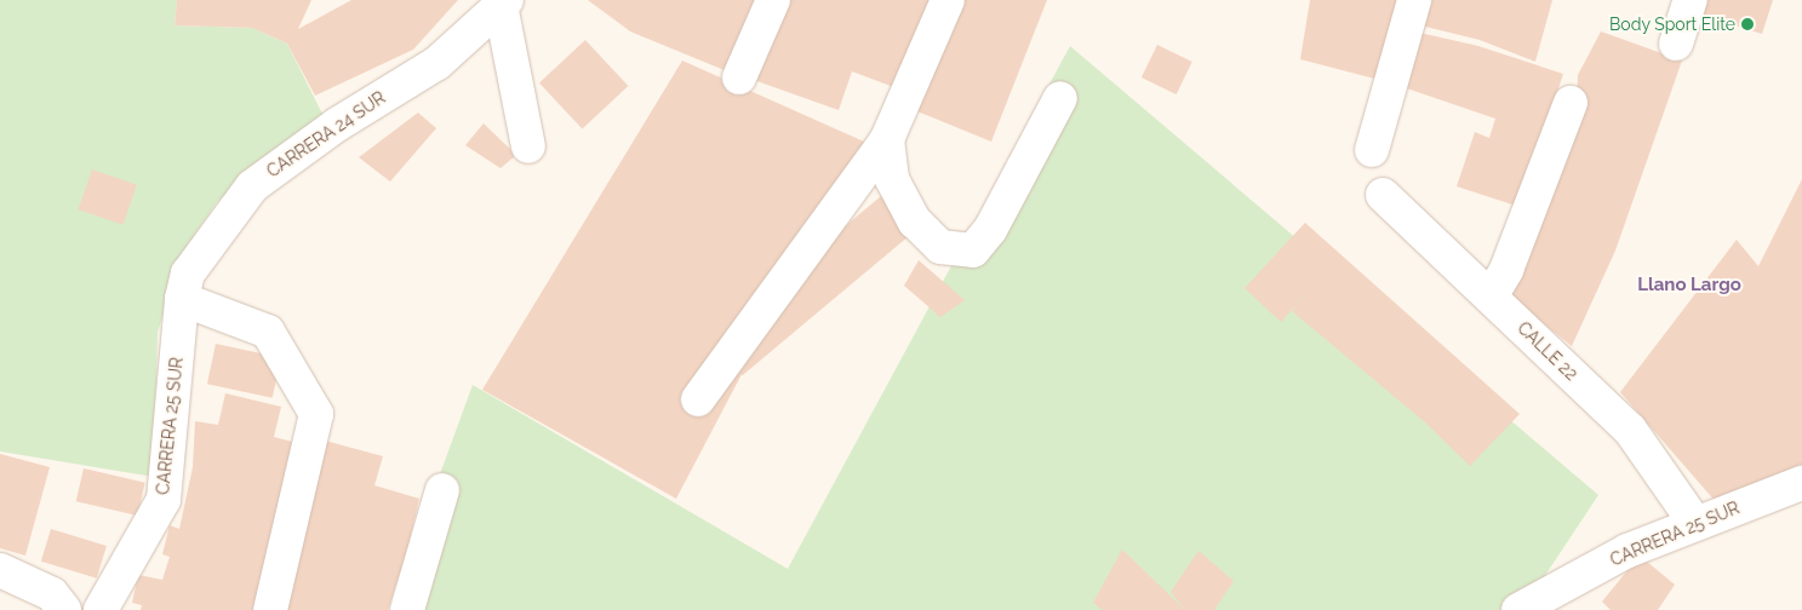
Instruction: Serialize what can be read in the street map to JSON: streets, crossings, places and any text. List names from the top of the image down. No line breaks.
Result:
{"streets":{"street":["CARRERA 24 SUR","CALLE 22","CARRERA 25 SUR"]},"crossings":[["CARRERA 24 SUR","CARRERA 25 SUR"],["CALLE 22","CARRERA 25 SUR"]],"districts":["Llano Largo"],"places":["Body Sport Elite"]}
